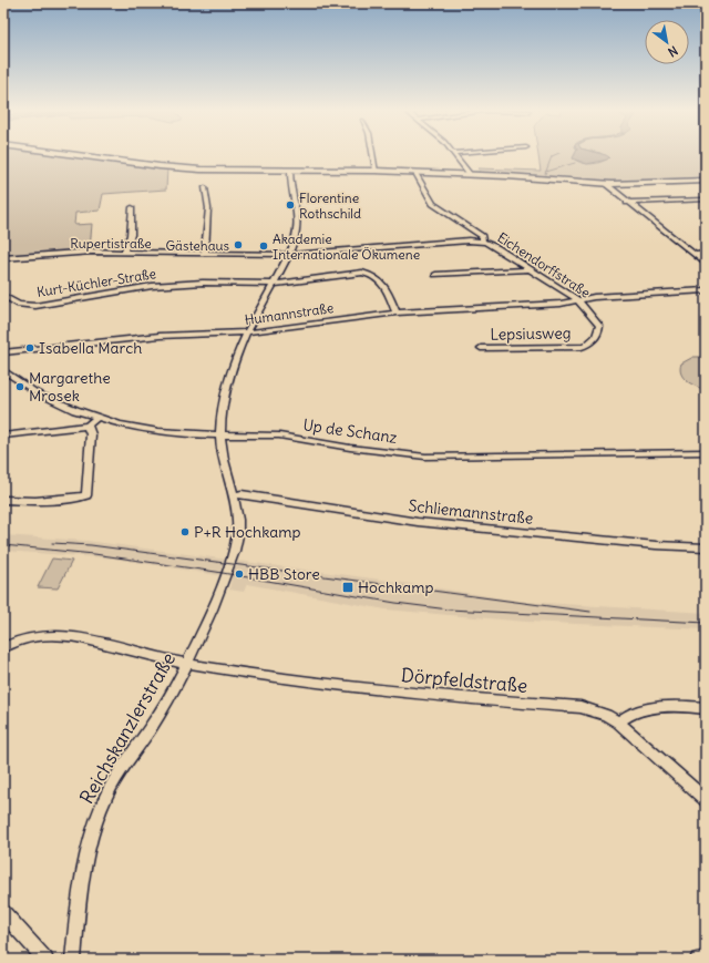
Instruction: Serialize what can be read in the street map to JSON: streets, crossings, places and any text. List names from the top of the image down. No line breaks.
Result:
{"streets":{"street":["Rupertistraße","Eichendorffstraße","Kurt-Küchler-Straße","Humannstraße","Lepsiusweg","Up de Schanz","Schliemannstraße","Dörpfeldstraße","Reichskanzlerstraße"]},"crossings":[["Rupertistraße","Eichendorffstraße"],["Rupertistraße","Reichskanzlerstraße"],["Eichendorffstraße","Humannstraße"],["Eichendorffstraße","Lepsiusweg"],["Kurt-Küchler-Straße","Humannstraße"],["Kurt-Küchler-Straße","Reichskanzlerstraße"],["Humannstraße","Reichskanzlerstraße"],["Up de Schanz","Reichskanzlerstraße"],["Schliemannstraße","Reichskanzlerstraße"],["Dörpfeldstraße","Reichskanzlerstraße"]],"places":{"other":["Florentine Rothschild","Gästehaus","Akademie Internationale Ökumene","Isabella March","Margarethe Mrosek","P+R Hochkamp","HBB Store"],"transit":["Hochkamp"]},"north":"bottom right"}
